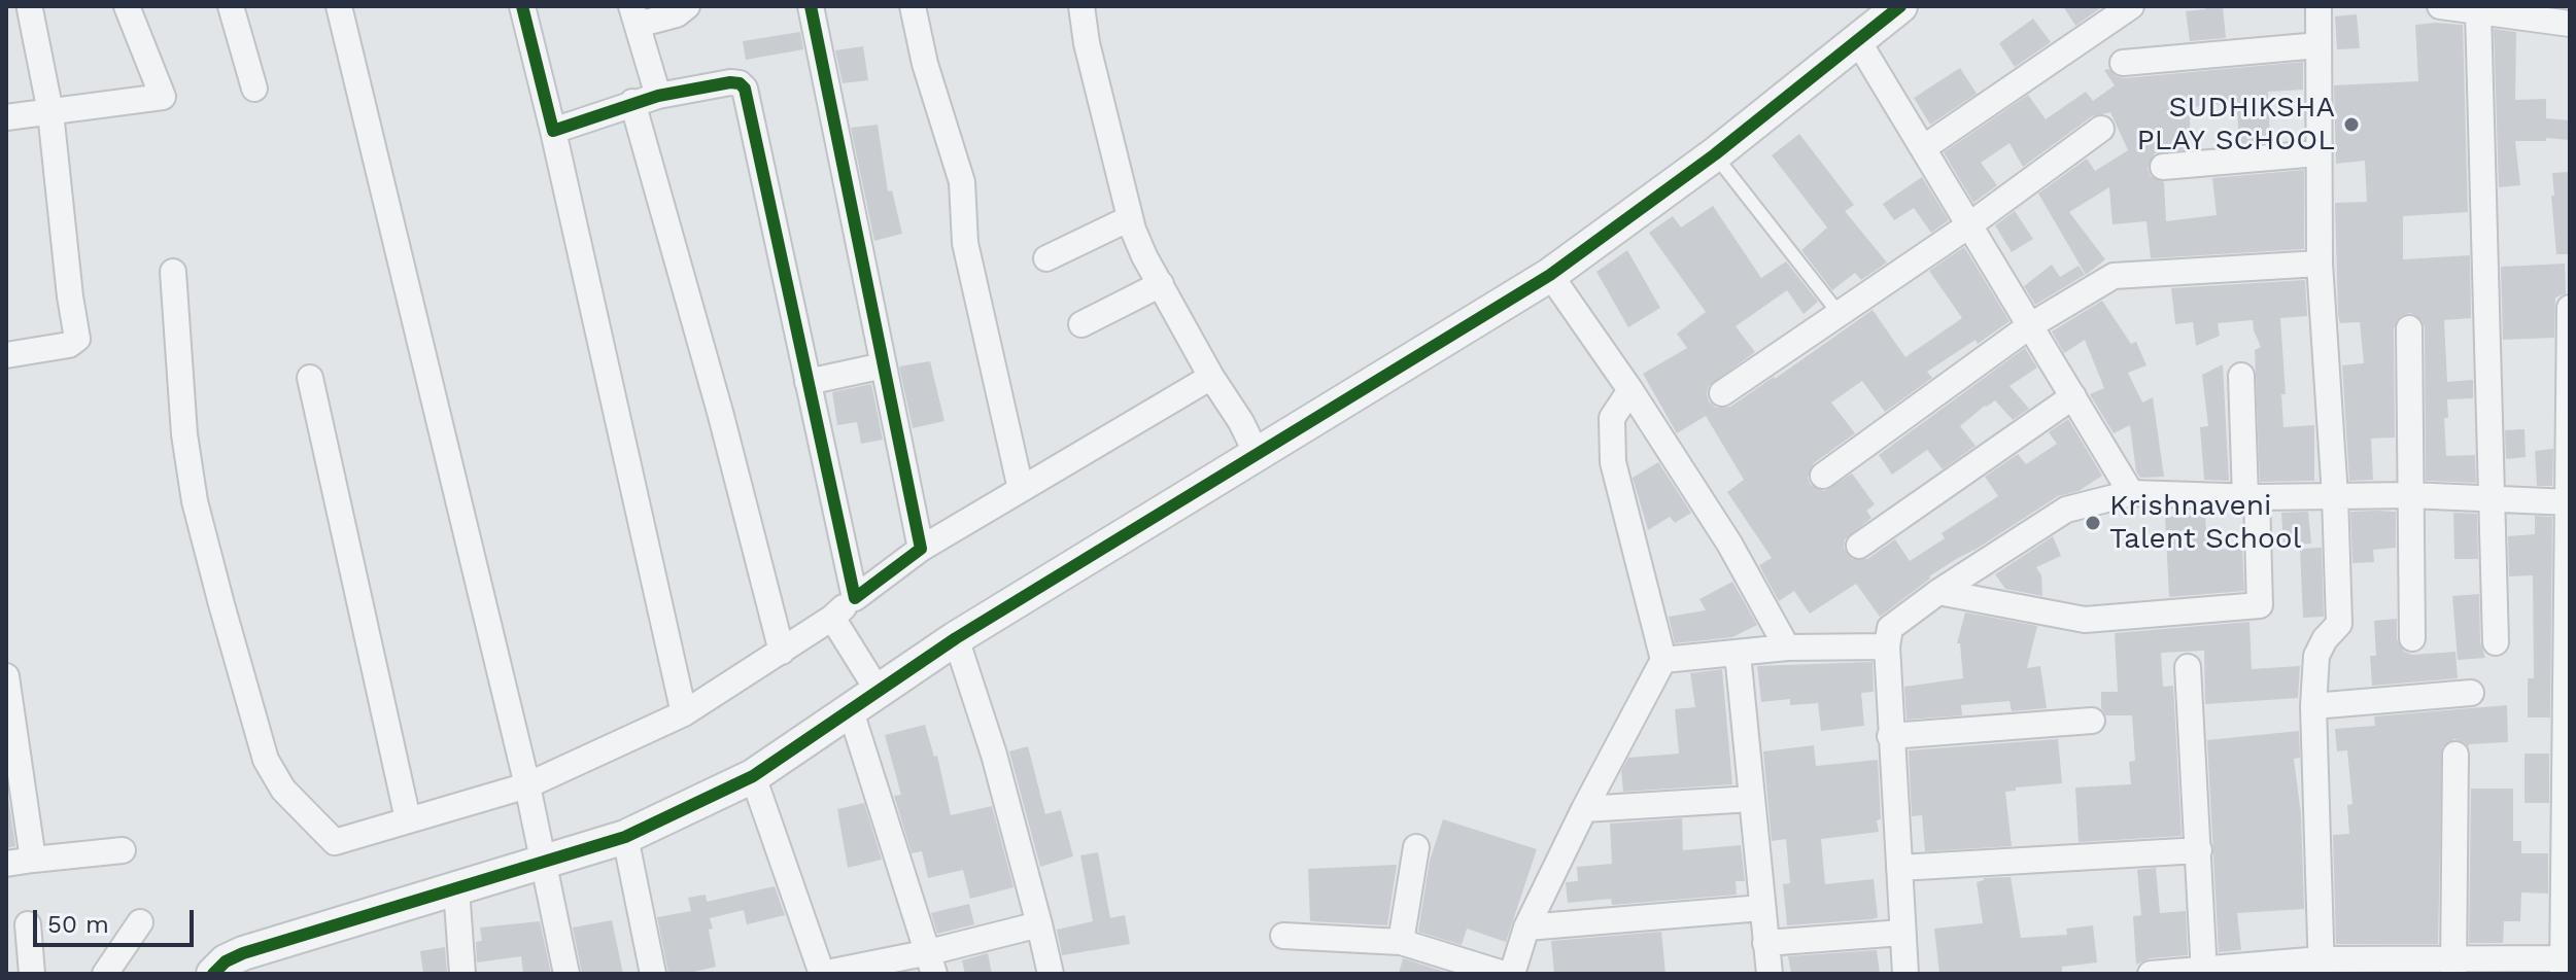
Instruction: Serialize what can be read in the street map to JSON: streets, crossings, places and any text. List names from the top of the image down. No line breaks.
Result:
{"places":["SUDHIKSHA PLAY SCHOOL","Krishnaveni Talent School"],"scale_bar":"50 m"}
